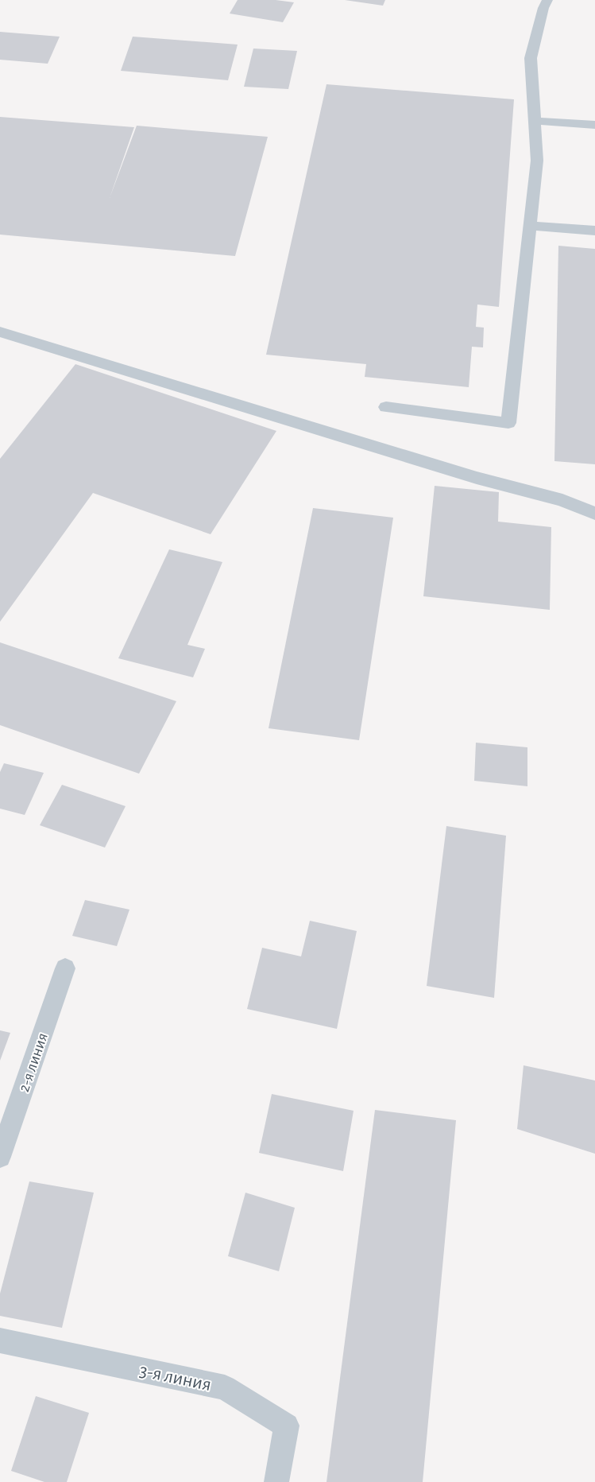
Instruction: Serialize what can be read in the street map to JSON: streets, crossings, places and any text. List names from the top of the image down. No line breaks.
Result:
{"streets":{"lane":["2-я линия","3-я линия"]}}
